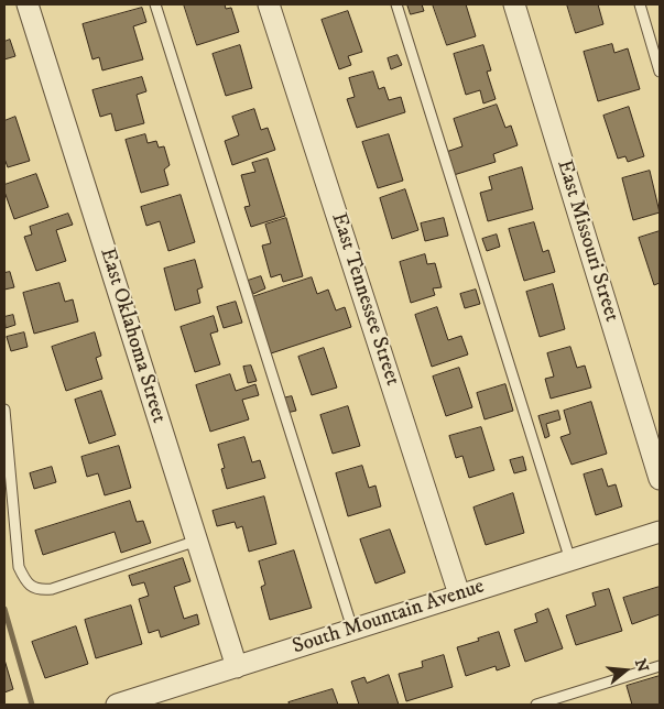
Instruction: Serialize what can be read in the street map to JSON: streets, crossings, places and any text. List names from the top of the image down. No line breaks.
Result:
{"streets":{"street":["East Missouri Street","East Tennessee Street","East Oklahoma Street","South Mountain Avenue"]},"crossings":[["East Tennessee Street","South Mountain Avenue"],["East Oklahoma Street","South Mountain Avenue"]],"north":"right"}
